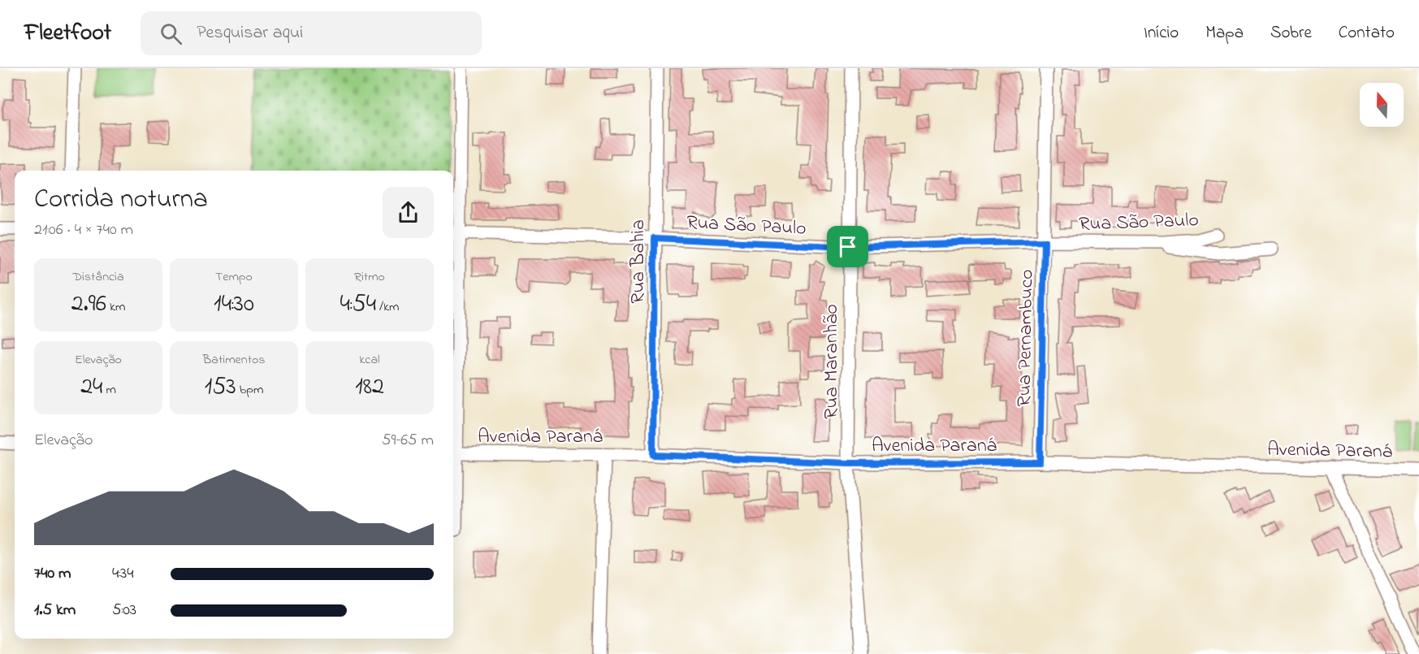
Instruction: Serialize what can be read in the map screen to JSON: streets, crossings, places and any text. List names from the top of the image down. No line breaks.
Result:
{"streets":{"street":["Rua São Paulo","Rua Bahia","Rua Pernambuco","Rua Maranhão","Avenida Paraná"]},"crossings":[["Rua São Paulo","Rua Bahia"],["Rua São Paulo","Rua Pernambuco"],["Rua São Paulo","Rua Maranhão"],["Rua Bahia","Avenida Paraná"],["Rua Pernambuco","Avenida Paraná"],["Rua Maranhão","Avenida Paraná"]],"north":"top","page":{"header":"Fleetfoot","search":"Pesquisar aqui","nav":["Início","Mapa","Sobre","Contato"],"heading":["Corrida noturna","21:06 · 4 × 740 m"],"stats":[["Distância","2.96 km"],["Tempo","14:30"],["Ritmo","4:54 /km"],["Elevação","24 m"],["Batimentos","153 bpm"],["kcal","182"]],"chart":["Elevação","59–65 m"],"list":[{"name":"740 m","note":"4:34"},{"name":"1.5 km","note":"5:03"}]}}
